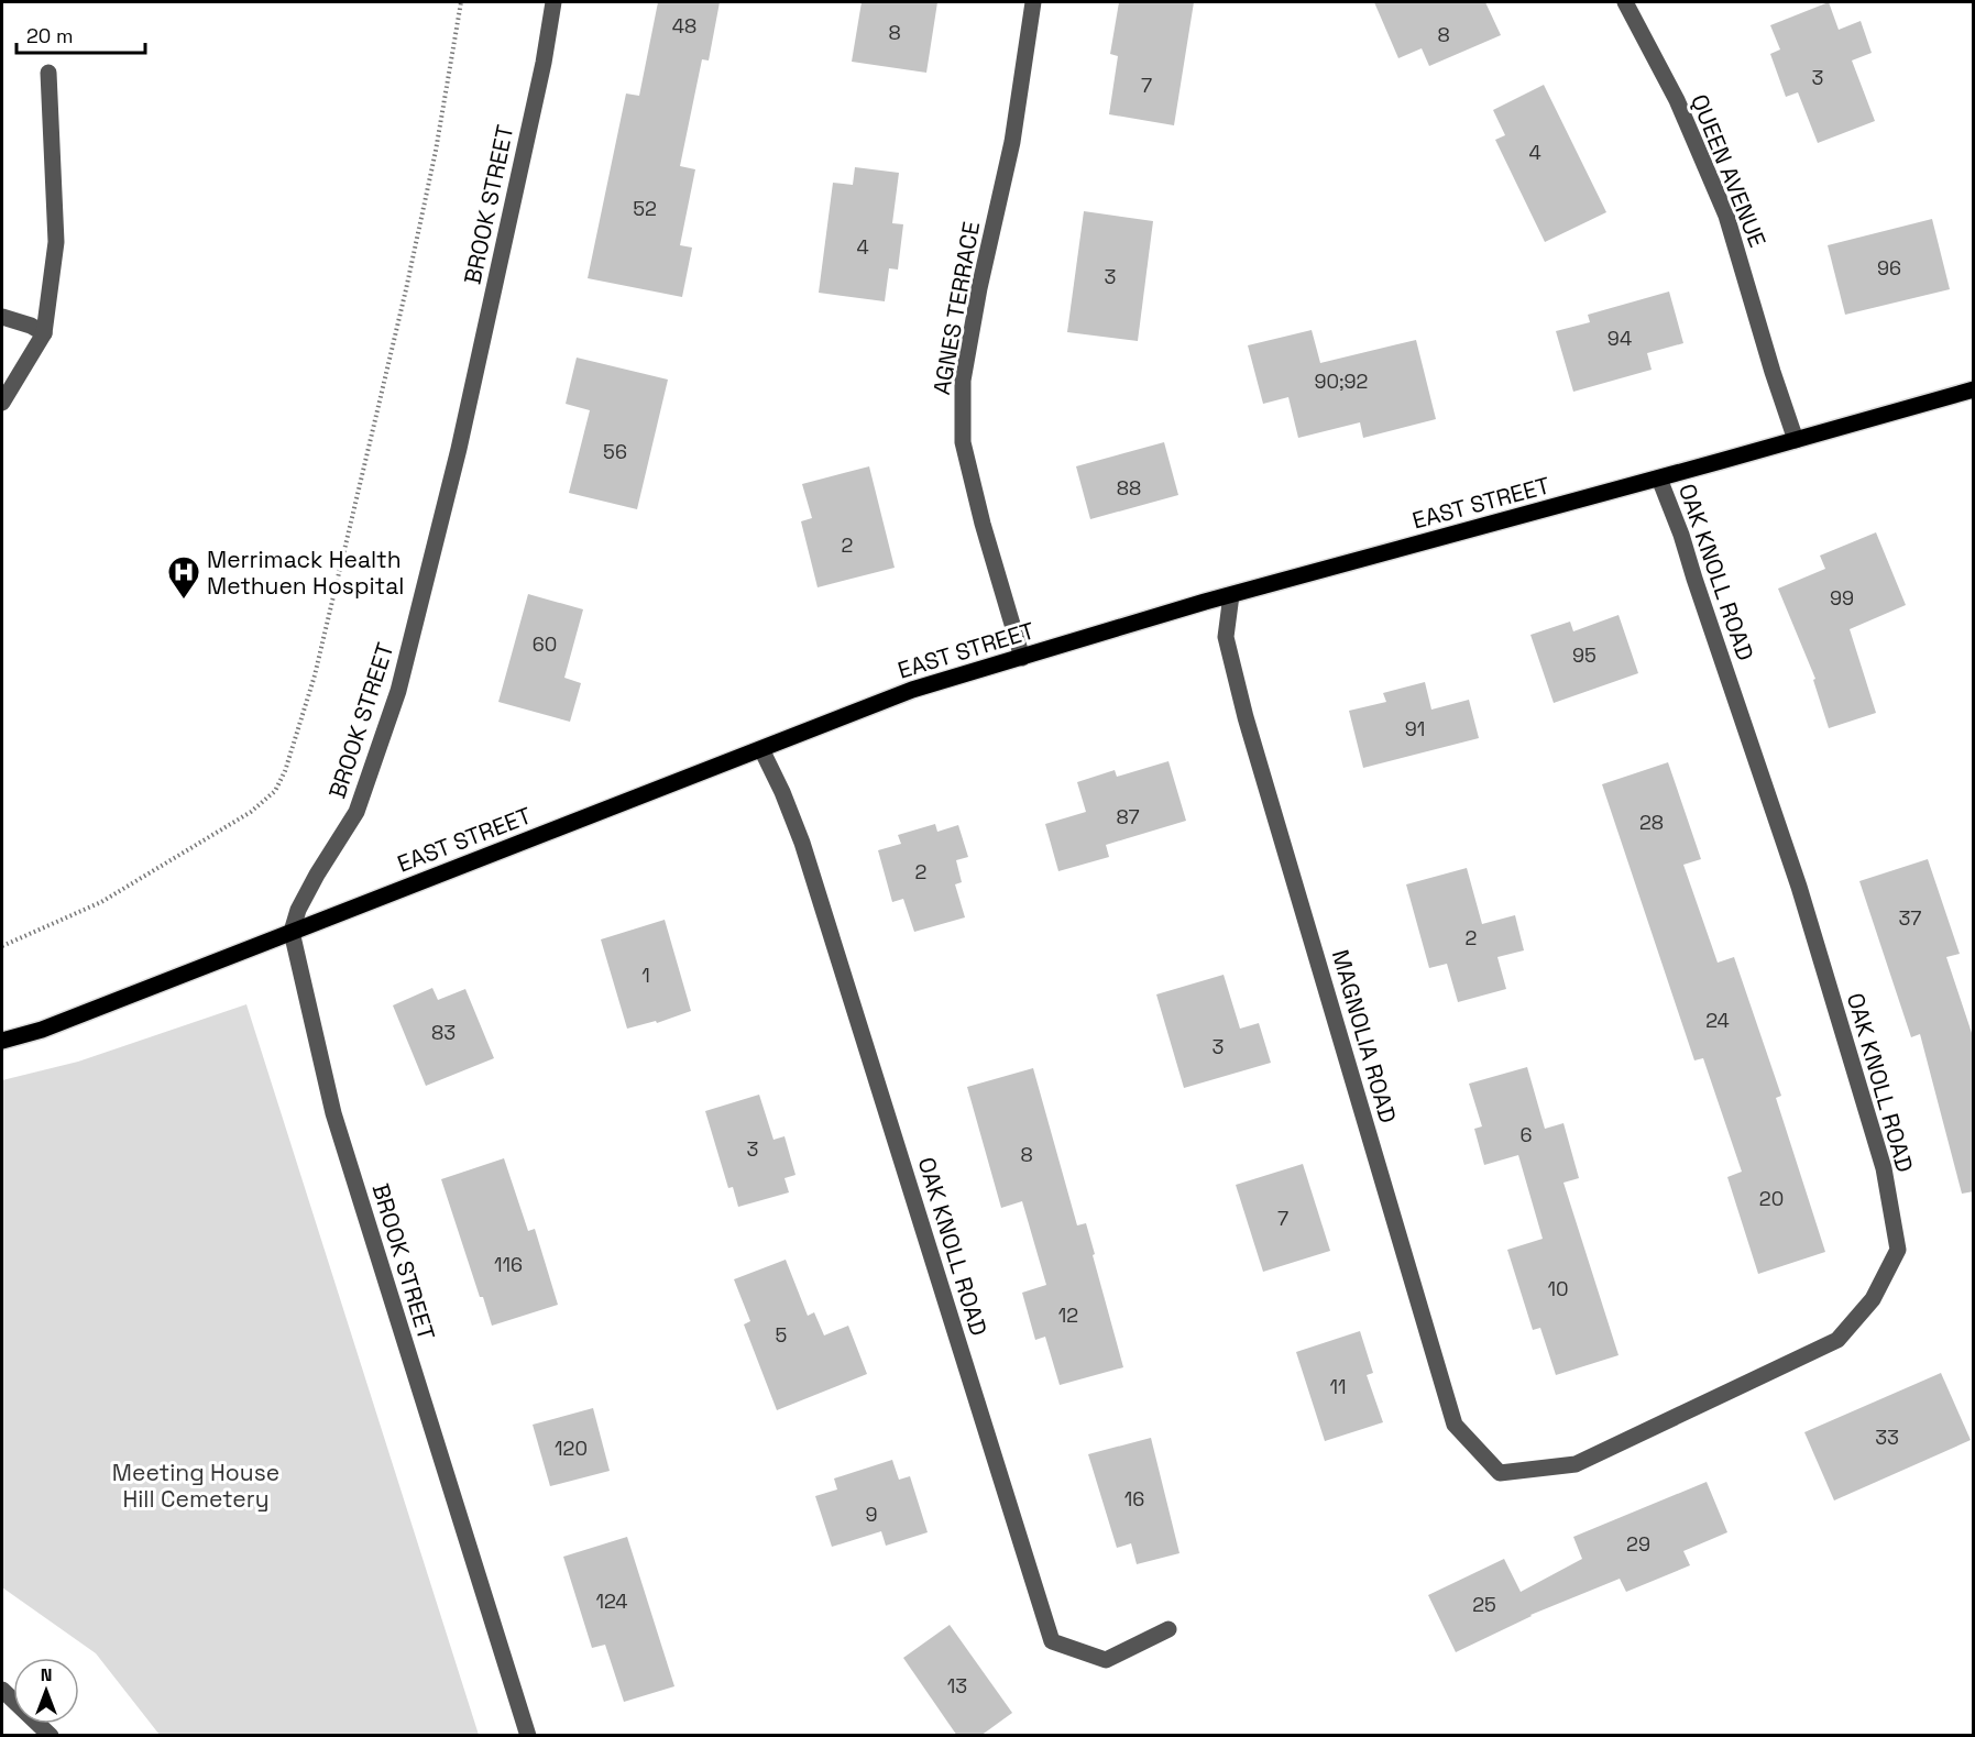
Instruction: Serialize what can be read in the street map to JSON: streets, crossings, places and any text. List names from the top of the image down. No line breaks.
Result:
{"streets":{"main road":["EAST STREET"],"street":["QUEEN AVENUE","BROOK STREET","AGNES TERRACE","OAK KNOLL ROAD","MAGNOLIA ROAD"]},"crossings":[["QUEEN AVENUE","EAST STREET"],["BROOK STREET","EAST STREET"],["AGNES TERRACE","EAST STREET"],["EAST STREET","OAK KNOLL ROAD"],["EAST STREET","MAGNOLIA ROAD"],["OAK KNOLL ROAD","MAGNOLIA ROAD"]],"parks":["Meeting House Hill Cemetery"],"places":{"hospital":["Merrimack Health Methuen Hospital"]},"house_numbers":["48","8","8","3","7","4","52","4","96","3","94","90;92","56","88","2","99","60","95","91","87","28","2","37","2","1","24","83","3","6","3","8","20","7","116","10","12","5","11","33","120","16","9","29","124","25","13"],"scale_bar":"20 m","north":"top"}
